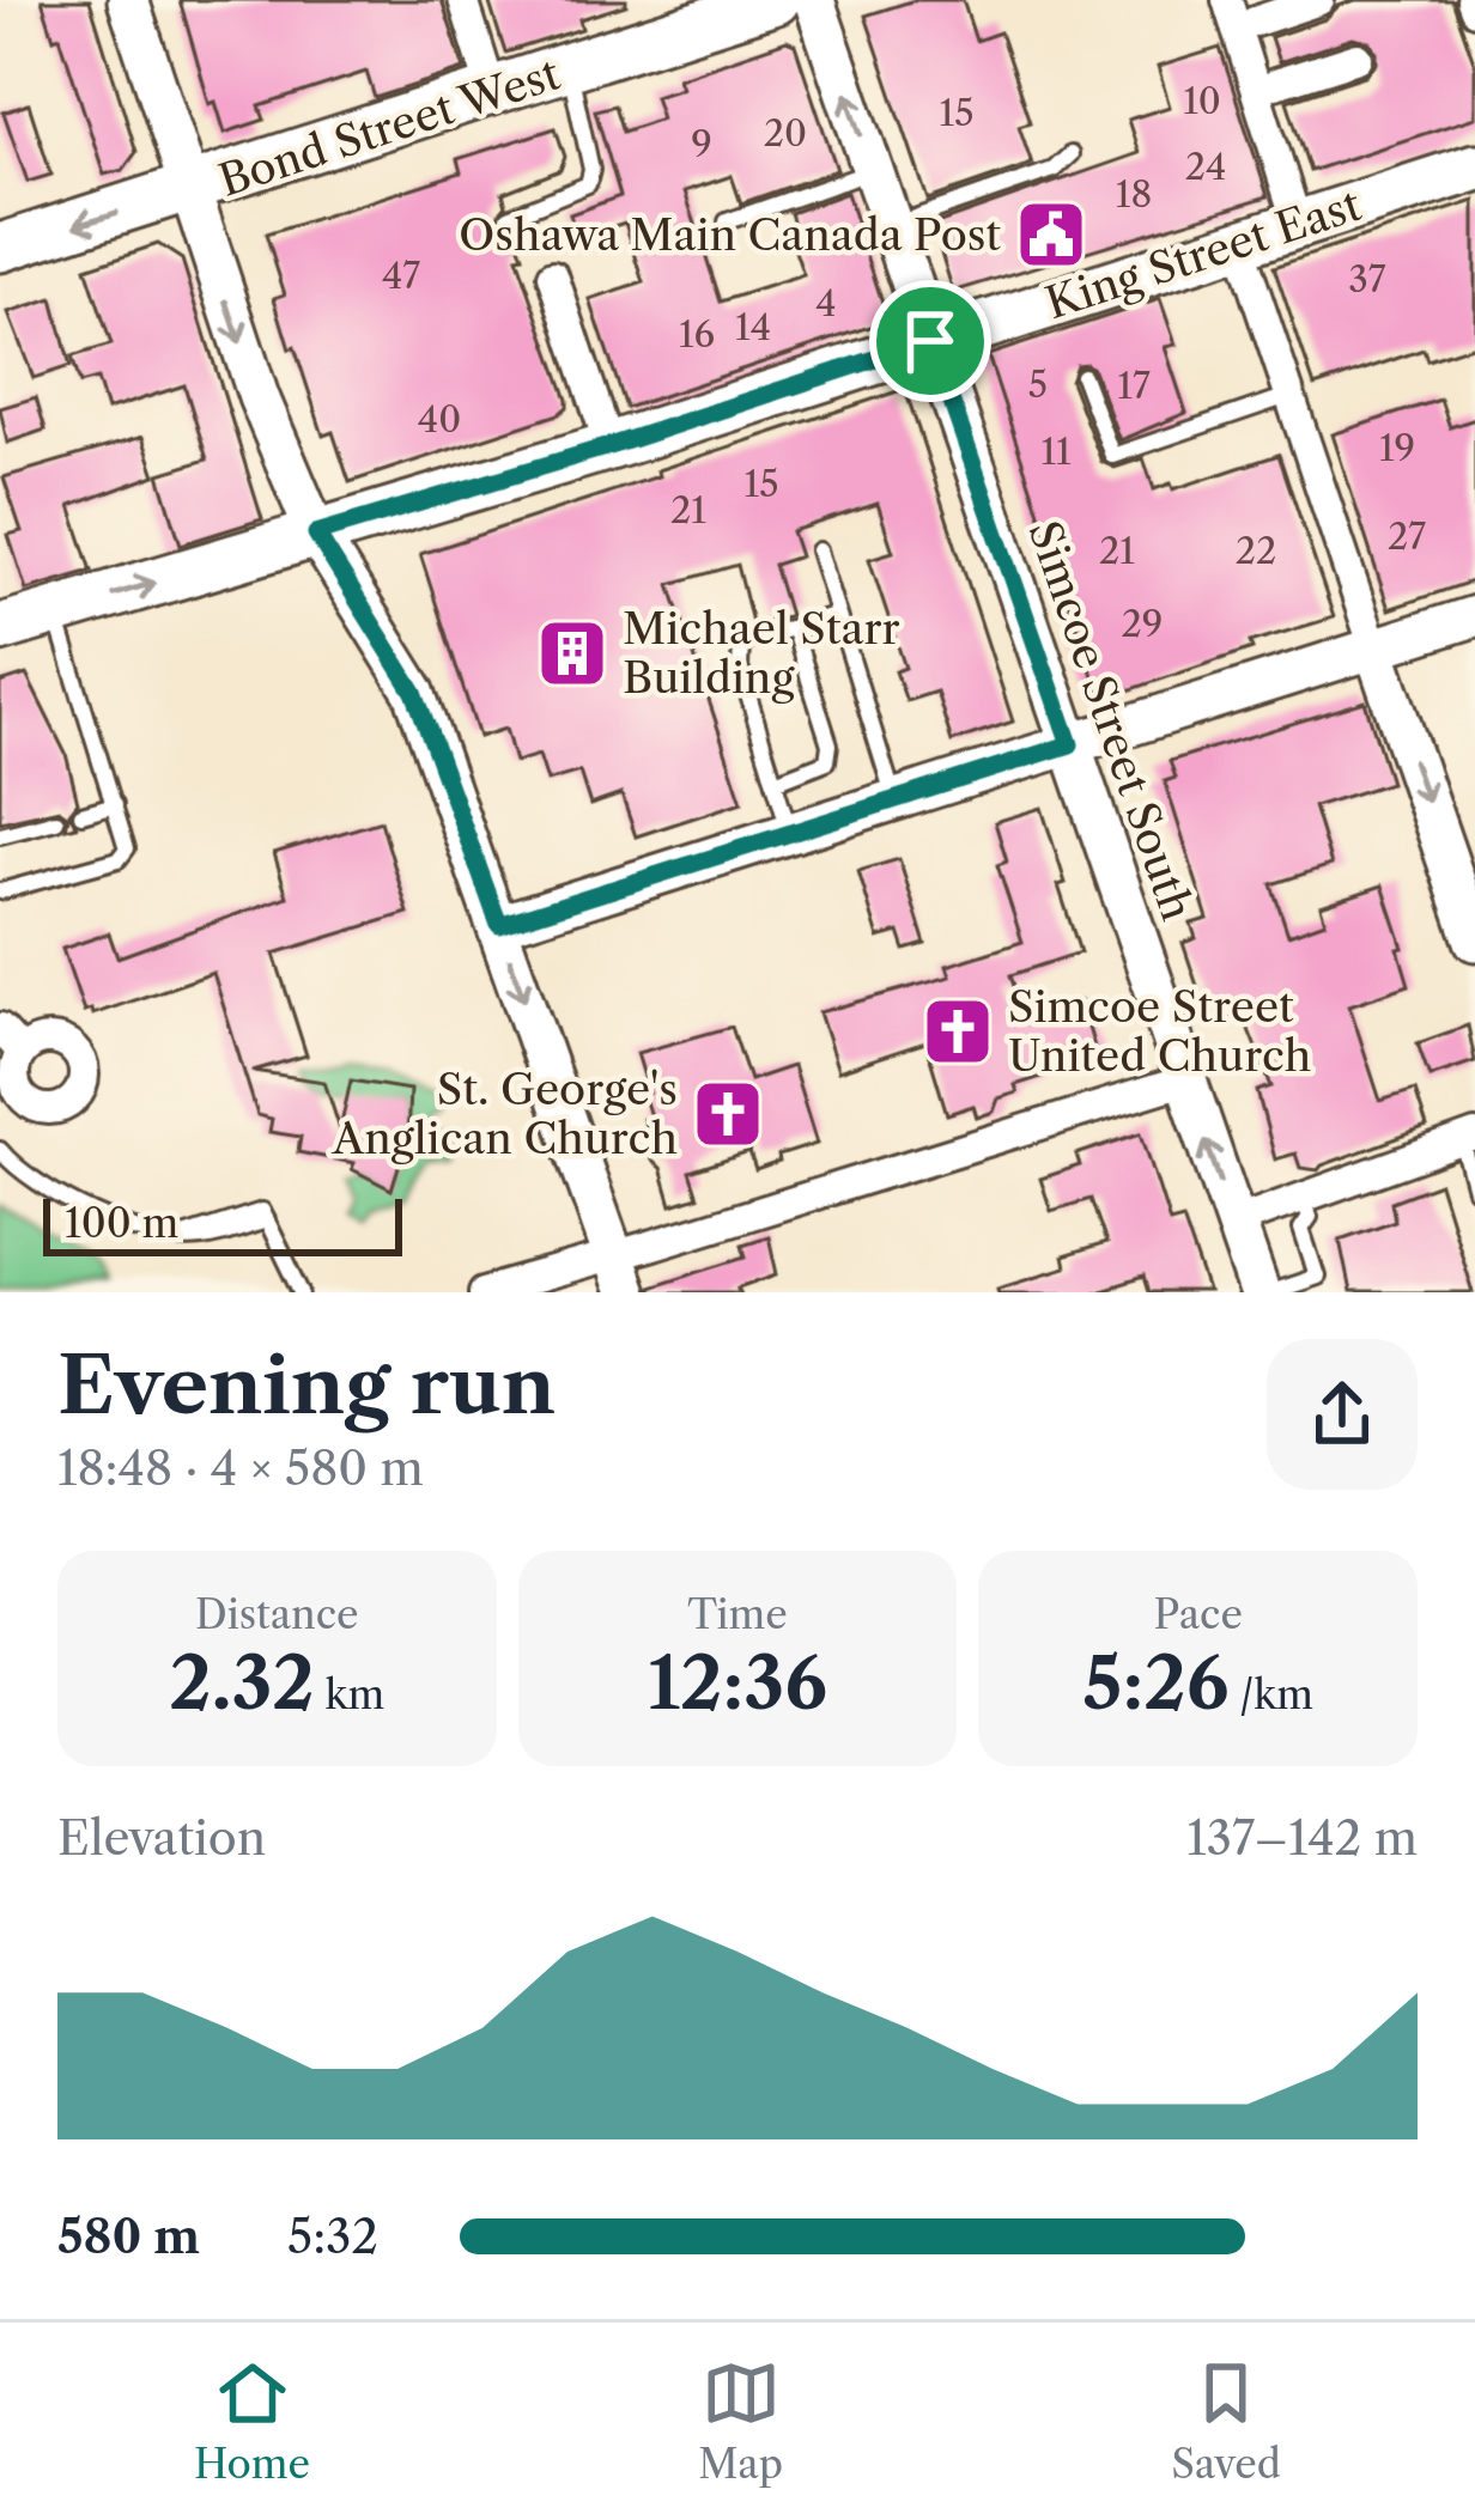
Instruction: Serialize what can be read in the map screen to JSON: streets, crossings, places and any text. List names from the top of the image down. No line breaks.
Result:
{"streets":{"main road":["Bond Street West","King Street East","Simcoe Street South"]},"crossings":[["King Street East","Simcoe Street South"]],"places":{"public building":["Oshawa Main Canada Post"],"building":["Michael Starr Building"],"church":["Simcoe Street United Church","St. George's Anglican Church"]},"house_numbers":["10","15","20","9","24","18","47","37","4","14","16","5","17","40","19","11","15","21","27","21","22","29"],"scale_bar":"100 m","page":{"scale":"100 m","heading":["Evening run","18:48 · 4 × 580 m"],"stats":[["Distance","2.32 km"],["Time","12:36"],["Pace","5:26 /km"]],"chart":["Elevation","137–142 m"],"list":[{"name":"580 m","note":"5:32"}],"tabs":["Home","Map","Saved"]}}
